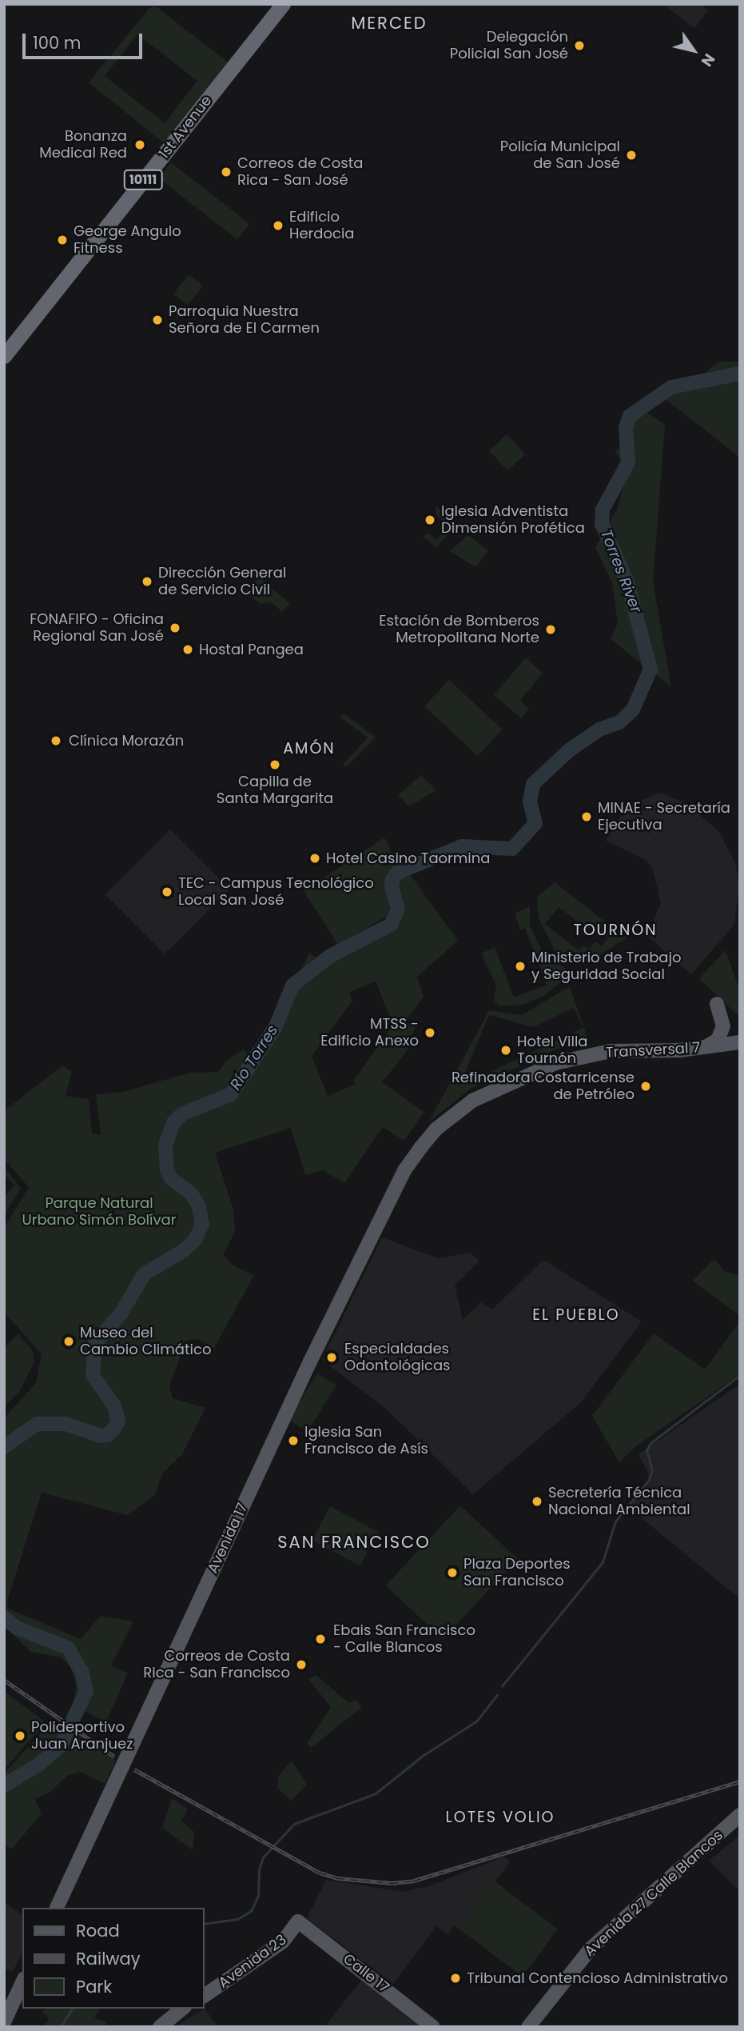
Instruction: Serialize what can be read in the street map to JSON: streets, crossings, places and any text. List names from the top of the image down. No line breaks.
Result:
{"streets":{"highway":["1st Avenue","10111"],"main road":["Transversal 7","Avenida 17","Avenida 27 Calle Blancos","Avenida 23","Calle 17"]},"crossings":[["Transversal 7","Avenida 17"],["Avenida 23","Calle 17"]],"districts":["MERCED","AMÓN","TOURNÓN","EL PUEBLO","SAN FRANCISCO","LOTES VOLIO"],"water":["Torres River","Río Torres"],"parks":["Parque Natural Urbano Simón Bolívar"],"places":["Delegación Policial San José","Bonanza Medical Red","Policía Municipal de San José","Correos de Costa Rica - San José","Edificio Herdocia","George Angulo Fitness","Parroquia Nuestra Señora de El Carmen","Iglesia Adventista Dimensión Profética","Dirección General de Servicio Civil","FONAFIFO - Oficina Regional San José","Estación de Bomberos Metropolitana Norte","Hostal Pangea","Clínica Morazán","Capilla de Santa Margarita","MINAE - Secretaría Ejecutiva","Hotel Casino Taormina","TEC - Campus Tecnológico Local San José","Ministerio de Trabajo y Seguridad Social","MTSS - Edificio Anexo","Hotel Villa Tournón","Refinadora Costarricense de Petróleo","Museo del Cambio Climático","Especialdades Odontológicas","Iglesia San Francisco de Asís","Secretería Técnica Nacional Ambiental","Plaza Deportes San Francisco","Ebais San Francisco - Calle Blancos","Correos de Costa Rica - San Francisco","Polideportivo Juan Aranjuez","Tribunal Contencioso Administrativo"],"legend":["Road","Railway","Park"],"scale_bar":"100 m","north":"bottom right"}
